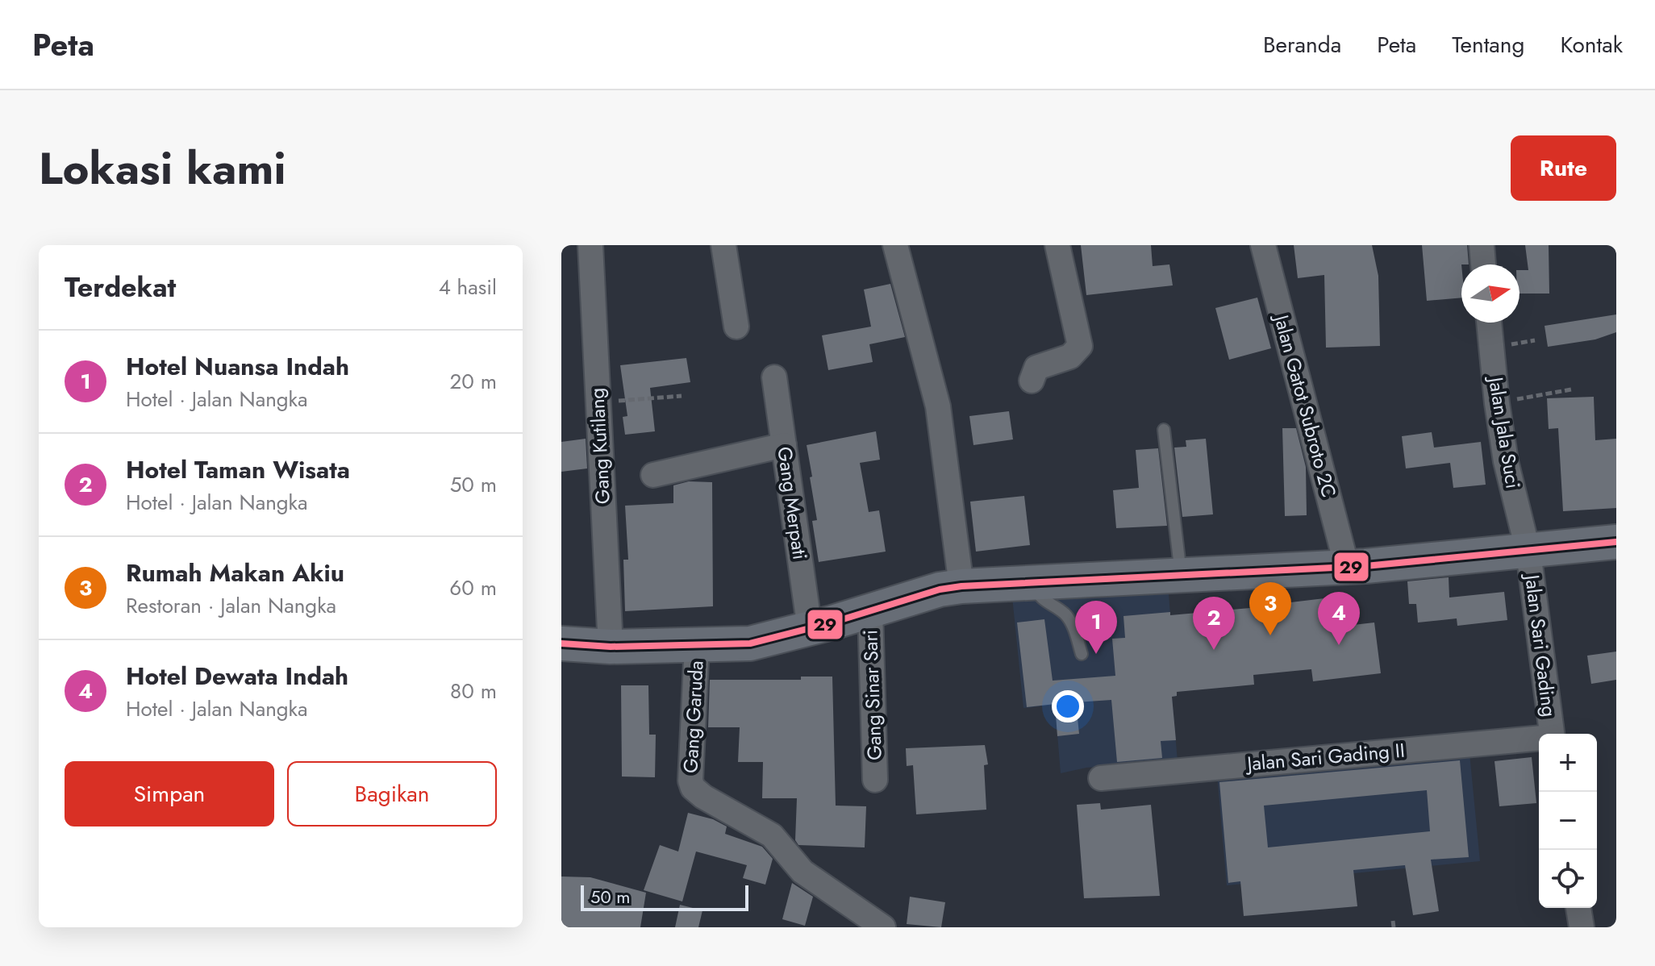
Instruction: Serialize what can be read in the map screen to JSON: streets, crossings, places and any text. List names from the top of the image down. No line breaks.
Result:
{"streets":{"street":["Jalan Gatot Subroto 2C","Jalan Jala Suci","Gang Kutilang","Gang Merpati","Jalan Sari Gading","Gang Sinar Sari","Gang Garuda","Jalan Sari Gading II"]},"crossings":[["Jalan Jala Suci","Jalan Sari Gading"]],"lines":["transit line 29"],"scale_bar":"50 m","north":"right","page":{"header":"Peta","nav":["Beranda","Peta","Tentang","Kontak"],"title":"Lokasi kami","buttons":["Rute",["Simpan","Bagikan"]],"heading":["Terdekat","4 hasil"],"list":[{"mark":"1","name":"Hotel Nuansa Indah","note":"Hotel · Jalan Nangka","value":"20 m"},{"mark":"2","name":"Hotel Taman Wisata","note":"Hotel · Jalan Nangka","value":"50 m"},{"mark":"3","name":"Rumah Makan Akiu","note":"Restoran · Jalan Nangka","value":"60 m"},{"mark":"4","name":"Hotel Dewata Indah","note":"Hotel · Jalan Nangka","value":"80 m"}],"pins":["3","4","2","1"],"map_buttons":["+","−"],"scale":"50 m"}}
